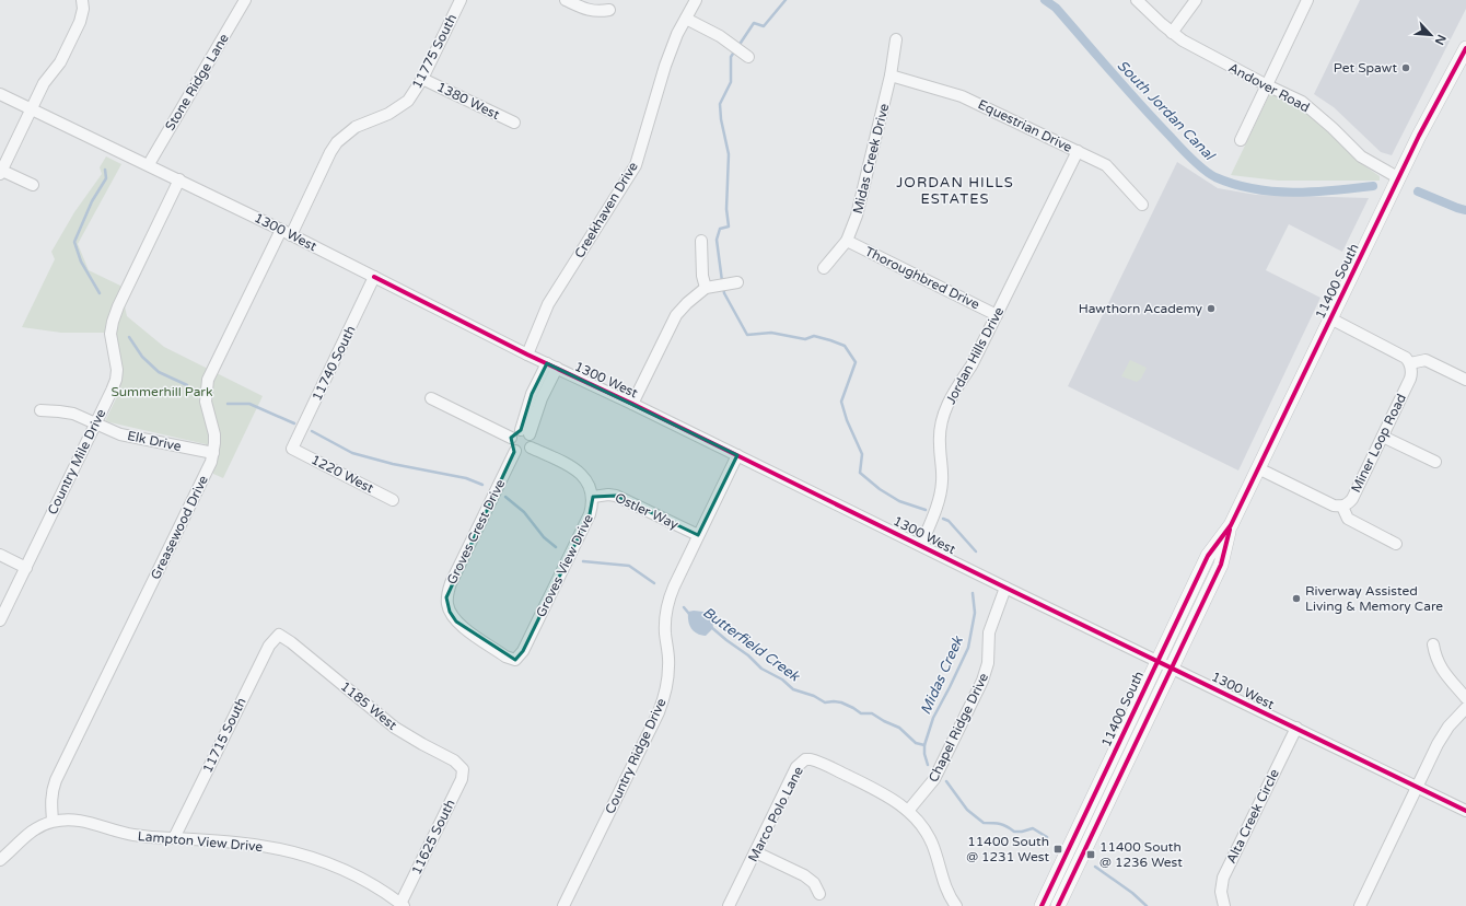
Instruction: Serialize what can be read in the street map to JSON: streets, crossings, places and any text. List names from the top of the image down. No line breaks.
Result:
{"streets":{"main road":["11400 South"],"street":["11775 South","Stone Ridge Lane","Andover Road","1380 West","Equestrian Drive","Midas Creek Drive","Creekhaven Drive","1300 West","Thoroughbred Drive","Jordan Hills Drive","11740 South","Elk Drive","Miner Loop Road","Country Mile Drive","1220 West","Ostler Way","Greasewood Drive","Groves Crest Drive","Groves View Drive","1185 West","Chapel Ridge Drive","11715 South","Country Ridge Drive","Marco Polo Lane","Alta Creek Circle","11625 South","Lampton View Drive"]},"crossings":[["11775 South","1380 West"],["11775 South","1300 West"],["Stone Ridge Lane","1300 West"],["Andover Road","11400 South"],["Equestrian Drive","Midas Creek Drive"],["Equestrian Drive","Jordan Hills Drive"],["Midas Creek Drive","Thoroughbred Drive"],["Creekhaven Drive","1300 West"],["1300 West","11400 South"],["1300 West","Jordan Hills Drive"],["1300 West","11740 South"],["1300 West","Country Mile Drive"],["1300 West","Greasewood Drive"],["1300 West","Chapel Ridge Drive"],["1300 West","Country Ridge Drive"],["1300 West","Alta Creek Circle"],["Thoroughbred Drive","Jordan Hills Drive"],["11400 South","Miner Loop Road"],["11740 South","1220 West"],["Elk Drive","Country Mile Drive"],["Elk Drive","Greasewood Drive"],["Ostler Way","Groves View Drive"],["Ostler Way","Country Ridge Drive"],["Greasewood Drive","Lampton View Drive"],["Groves Crest Drive","Groves View Drive"],["1185 West","11715 South"],["1185 West","11625 South"],["Chapel Ridge Drive","Marco Polo Lane"],["11715 South","Lampton View Drive"],["11625 South","Lampton View Drive"]],"districts":["JORDAN HILLS ESTATES"],"water":["South Jordan Canal","Butterfield Creek","Midas Creek"],"parks":["Summerhill Park"],"places":{"other":["Pet Spawt","Hawthorn Academy","Riverway Assisted Living & Memory Care"],"transit":["11400 South @ 1231 West","11400 South @ 1236 West"]},"north":"bottom right"}
